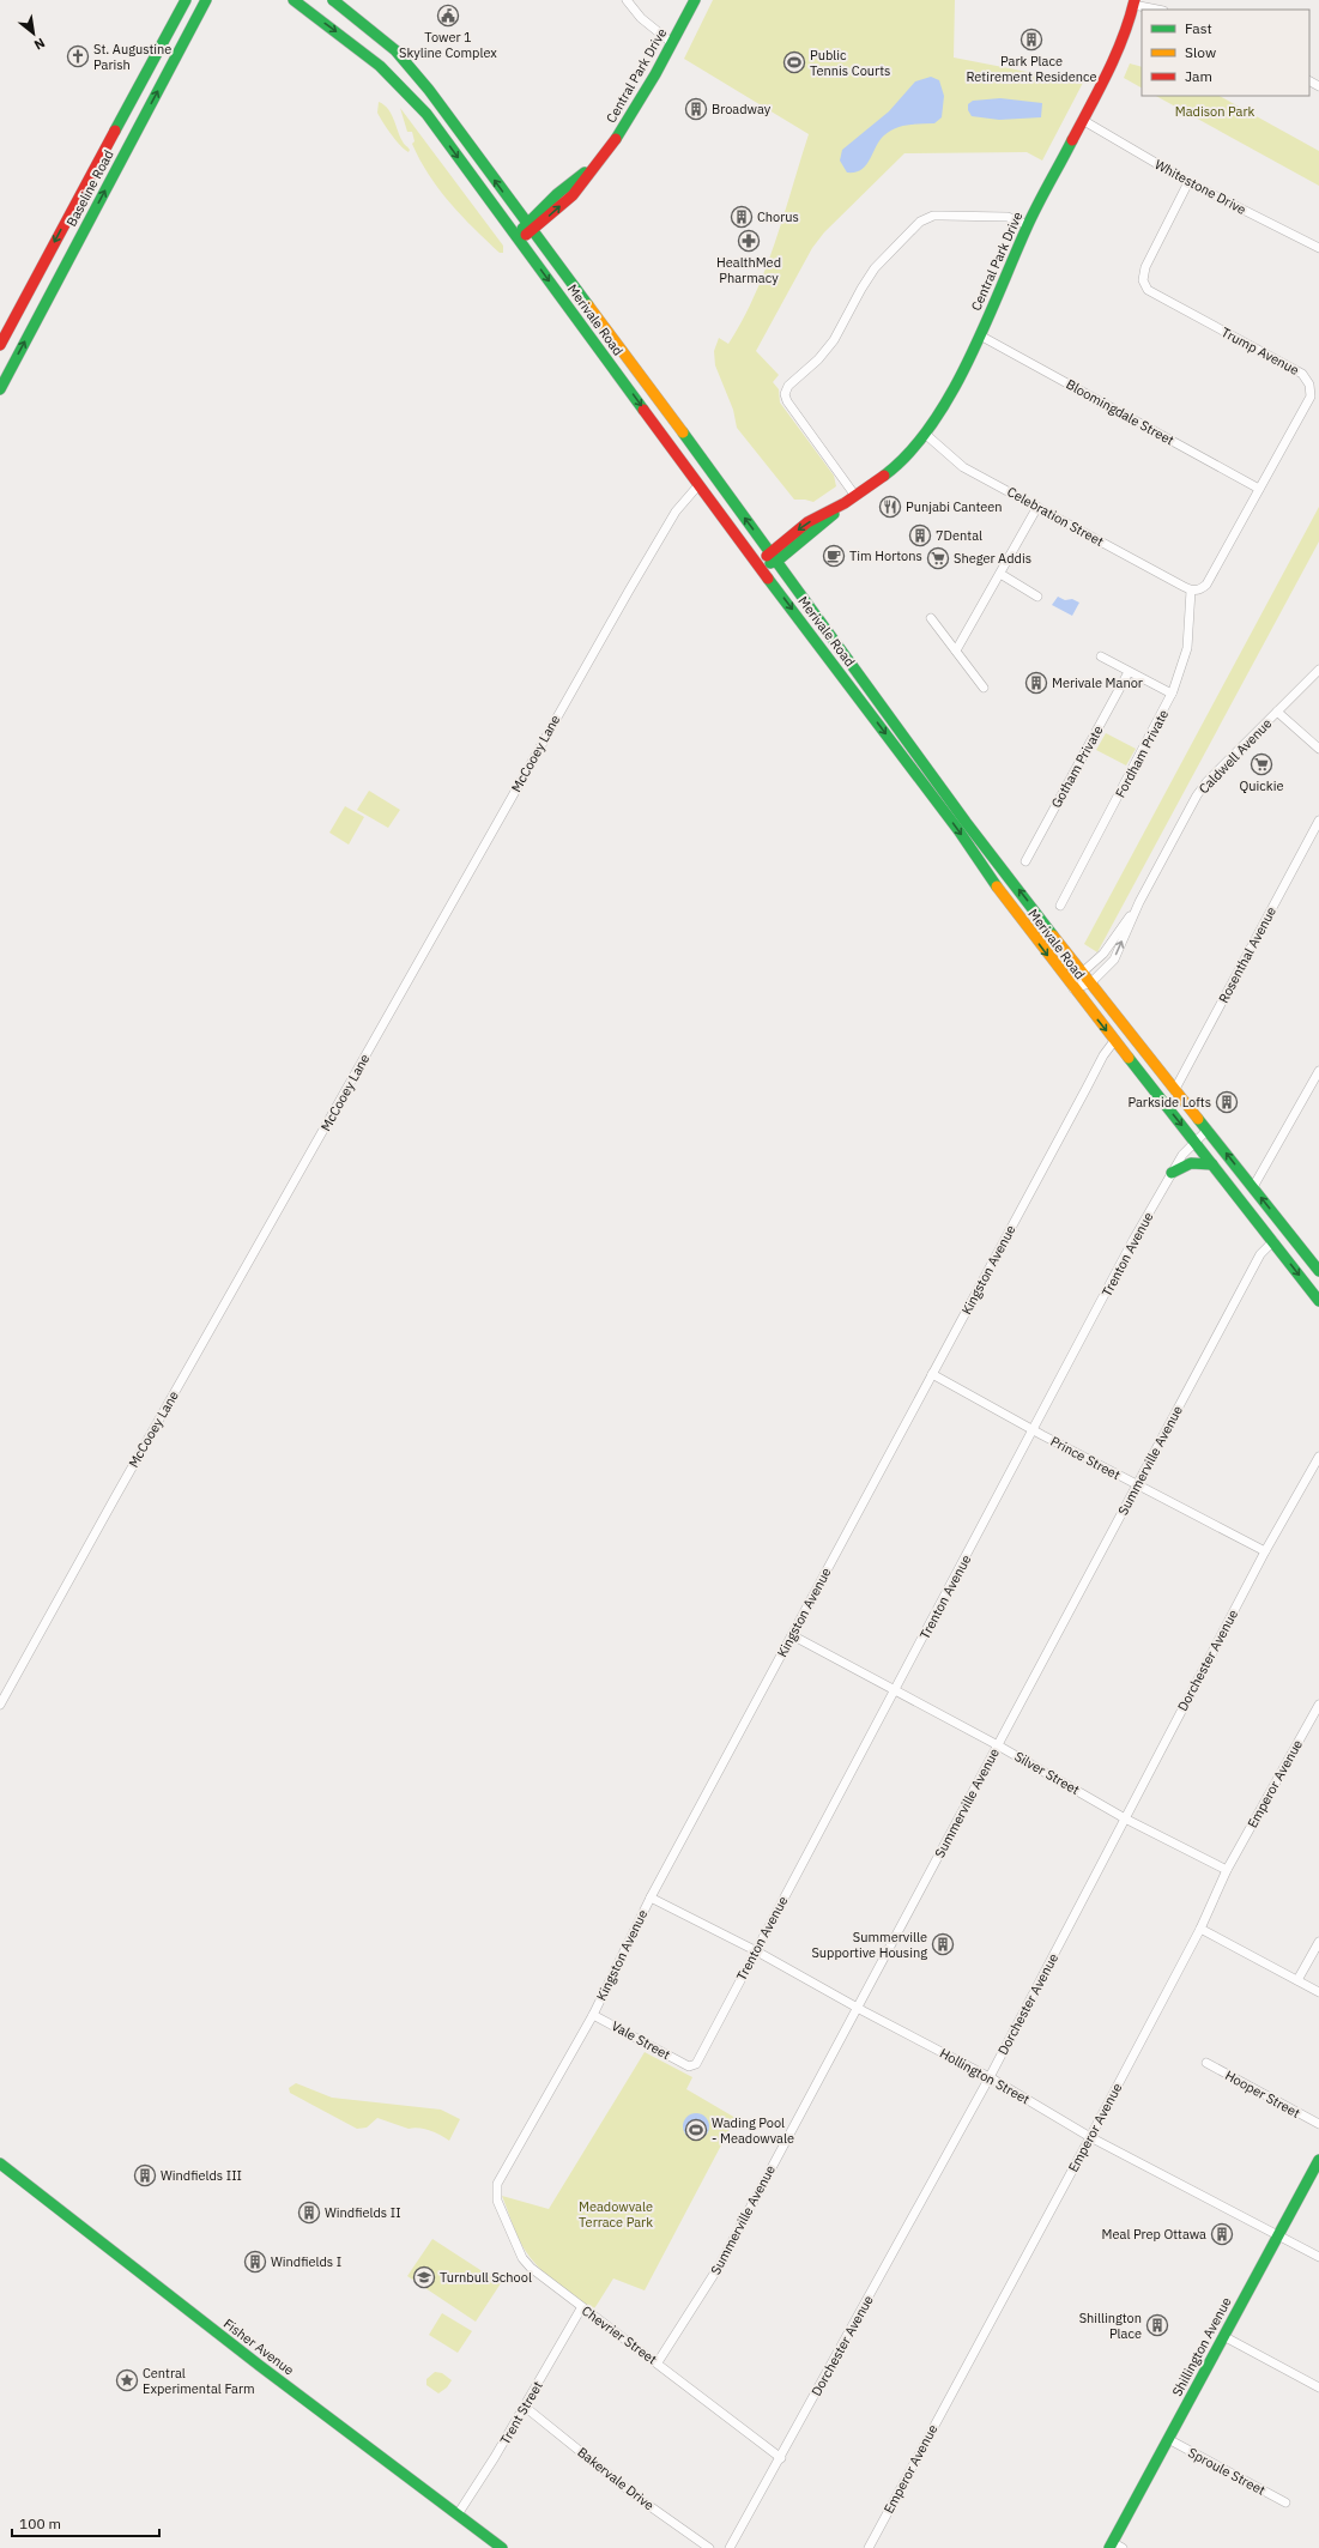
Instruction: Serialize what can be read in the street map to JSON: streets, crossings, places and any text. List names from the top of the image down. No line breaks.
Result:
{"streets":{"main road":["Central Park Drive","Baseline Road","Merivale Road","Fisher Avenue","Shillington Avenue"],"street":["Whitestone Drive","Trump Avenue","Bloomingdale Street","Celebration Street","McCooey Lane","Fordham Private","Caldwell Avenue","Gotham Private","Rosenthal Avenue","Trenton Avenue","Kingston Avenue","Prince Street","Summerville Avenue","Dorchester Avenue","Silver Street","Emperor Avenue","Vale Street","Hollington Street","Hooper Street","Chevrier Street","Trent Street","Sproule Street","Bakervale Drive"]},"crossings":[["Central Park Drive","Whitestone Drive"],["Central Park Drive","Merivale Road"],["Central Park Drive","Bloomingdale Street"],["Central Park Drive","Celebration Street"],["Whitestone Drive","Trump Avenue"],["Merivale Road","McCooey Lane"],["Merivale Road","Caldwell Avenue"],["Merivale Road","Rosenthal Avenue"],["Merivale Road","Trenton Avenue"],["Merivale Road","Kingston Avenue"],["Merivale Road","Summerville Avenue"],["Trump Avenue","Bloomingdale Street"],["Trump Avenue","Celebration Street"],["Trump Avenue","Fordham Private"],["Celebration Street","Fordham Private"],["Trenton Avenue","Prince Street"],["Trenton Avenue","Silver Street"],["Trenton Avenue","Vale Street"],["Trenton Avenue","Hollington Street"],["Kingston Avenue","Prince Street"],["Kingston Avenue","Silver Street"],["Kingston Avenue","Vale Street"],["Kingston Avenue","Hollington Street"],["Kingston Avenue","Chevrier Street"],["Prince Street","Summerville Avenue"],["Prince Street","Dorchester Avenue"],["Summerville Avenue","Silver Street"],["Summerville Avenue","Hollington Street"],["Summerville Avenue","Chevrier Street"],["Dorchester Avenue","Silver Street"],["Dorchester Avenue","Hollington Street"],["Dorchester Avenue","Chevrier Street"],["Silver Street","Emperor Avenue"],["Emperor Avenue","Hollington Street"],["Hollington Street","Shillington Avenue"],["Chevrier Street","Trent Street"],["Fisher Avenue","Trent Street"],["Shillington Avenue","Sproule Street"],["Trent Street","Bakervale Drive"]],"parks":["Madison Park","Meadowvale Terrace Park"],"places":{"public building":["Tower 1 Skyline Complex"],"building":["Park Place Retirement Residence","Broadway","Chorus","7Dental","Merivale Manor","Parkside Lofts","Summerville Supportive Housing","Windfields III","Windfields II","Meal Prep Ottawa","Windfields I","Shillington Place"],"church":["St. Augustine Parish"],"sports":["Public Tennis Courts","Wading Pool - Meadowvale"],"pharmacy":["HealthMed Pharmacy"],"restaurant":["Punjabi Canteen"],"cafe":["Tim Hortons"],"supermarket":["Sheger Addis","Quickie"],"school or university":["Turnbull School"],"place":["Central Experimental Farm"]},"legend":["Fast","Slow","Jam"],"scale_bar":"100 m","north":"bottom right"}
